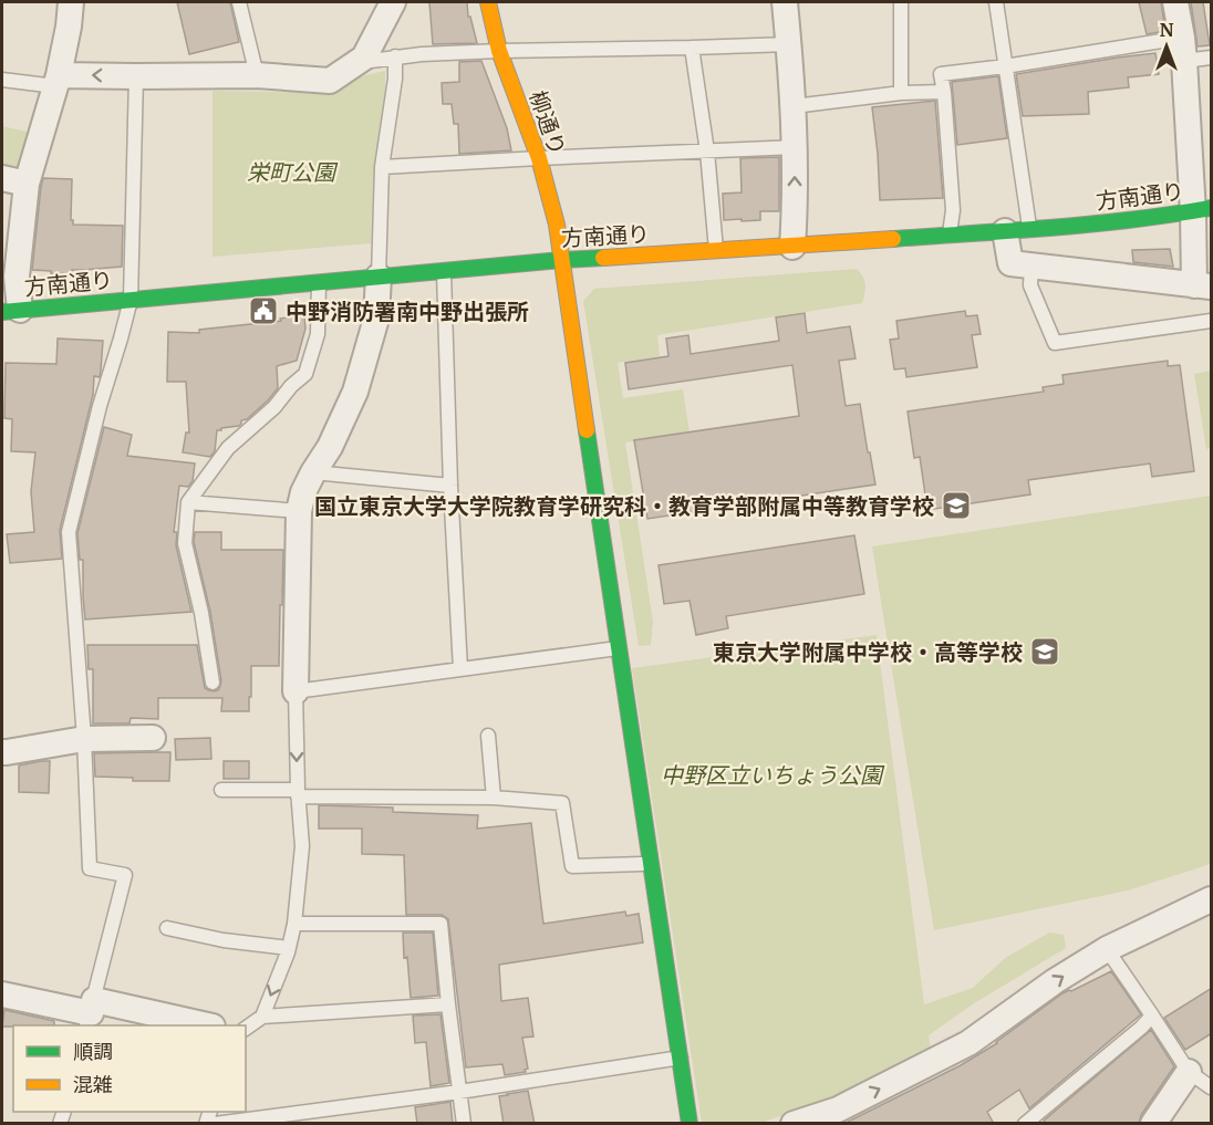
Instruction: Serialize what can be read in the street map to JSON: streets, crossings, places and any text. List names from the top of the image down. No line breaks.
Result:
{"streets":{"main road":["柳通り","方南通り"]},"crossings":[["柳通り","方南通り"]],"parks":["栄町公園","中野区立いちょう公園"],"places":{"public building":["中野消防署南中野出張所"],"school or university":["国立東京大学大学院教育学研究科・教育学部附属中等教育学校","東京大学附属中学校・高等学校"]},"legend":["順調","混雑"],"north":"top"}
